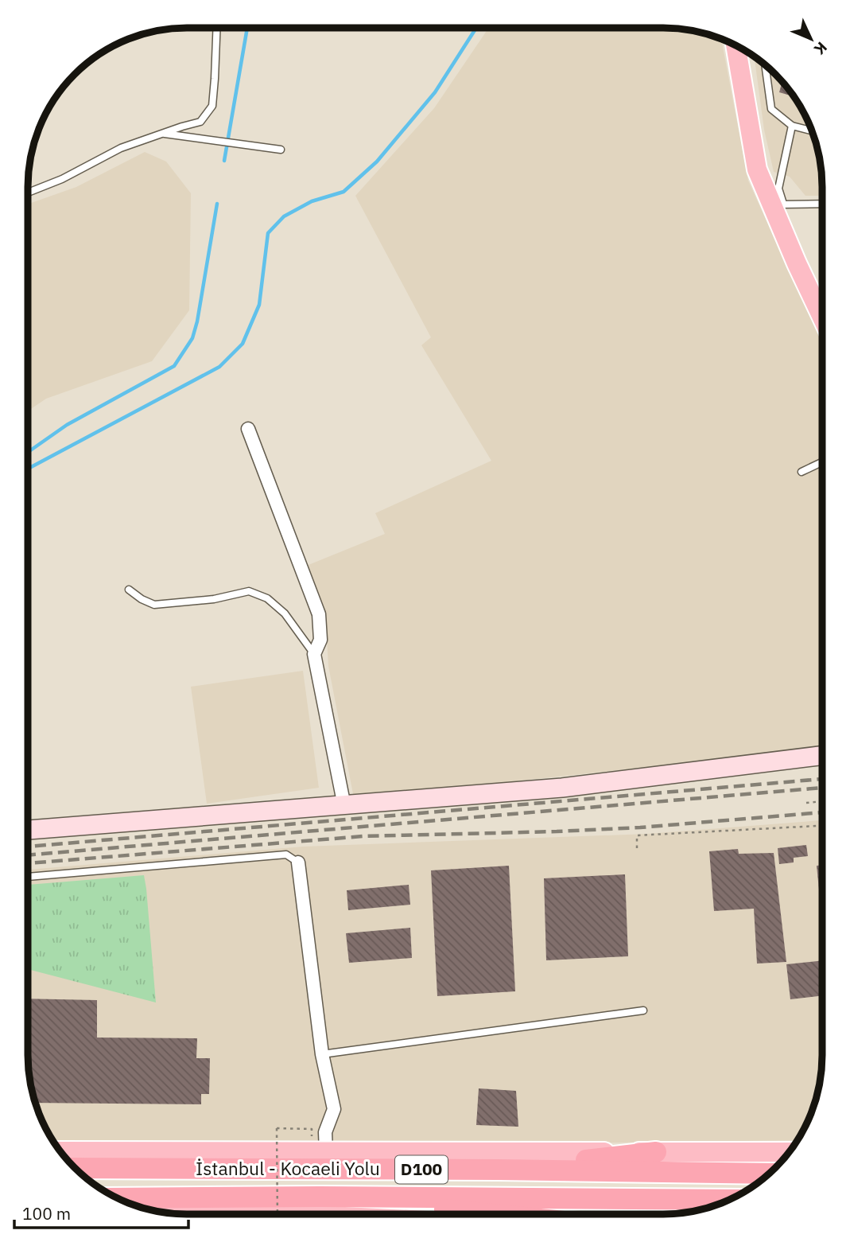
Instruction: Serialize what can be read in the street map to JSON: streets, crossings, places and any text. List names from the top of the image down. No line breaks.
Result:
{"streets":{"highway":["İstanbul - Kocaeli Yolu","D100"]},"scale_bar":"100 m","north":"bottom right"}
